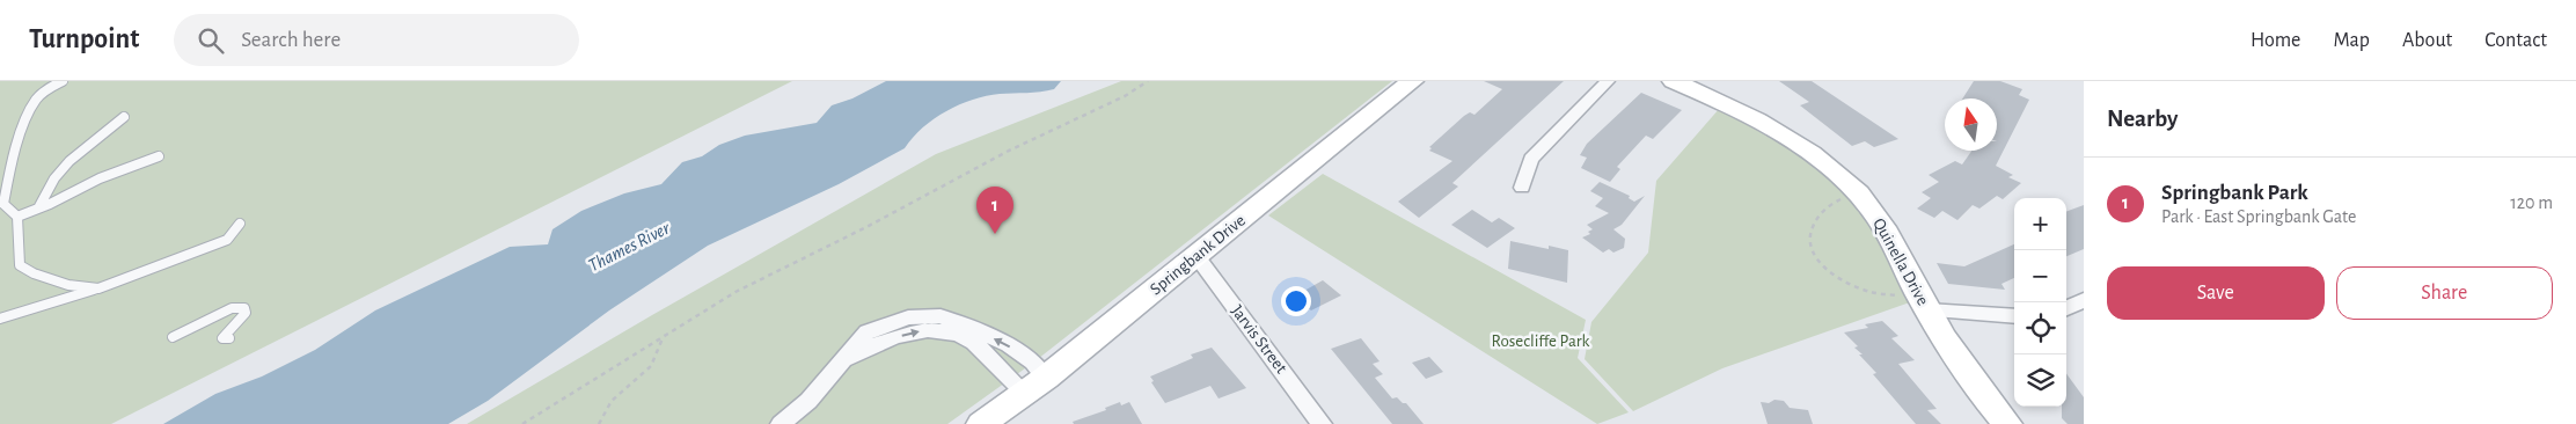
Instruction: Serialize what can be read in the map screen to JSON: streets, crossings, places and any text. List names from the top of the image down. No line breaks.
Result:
{"streets":{"main road":["Springbank Drive","Quinella Drive"],"street":["Jarvis Street"]},"crossings":[["Springbank Drive","Jarvis Street"]],"water":["Thames River"],"parks":["Rosecliffe Park"],"north":"top","page":{"header":"Turnpoint","search":"Search here","nav":["Home","Map","About","Contact"],"heading":"Nearby","list":[{"mark":"1","name":"Springbank Park","note":"Park · East Springbank Gate","value":"120 m"}],"pins":"1","map_buttons":["+","−"],"buttons":["Save","Share"]}}
